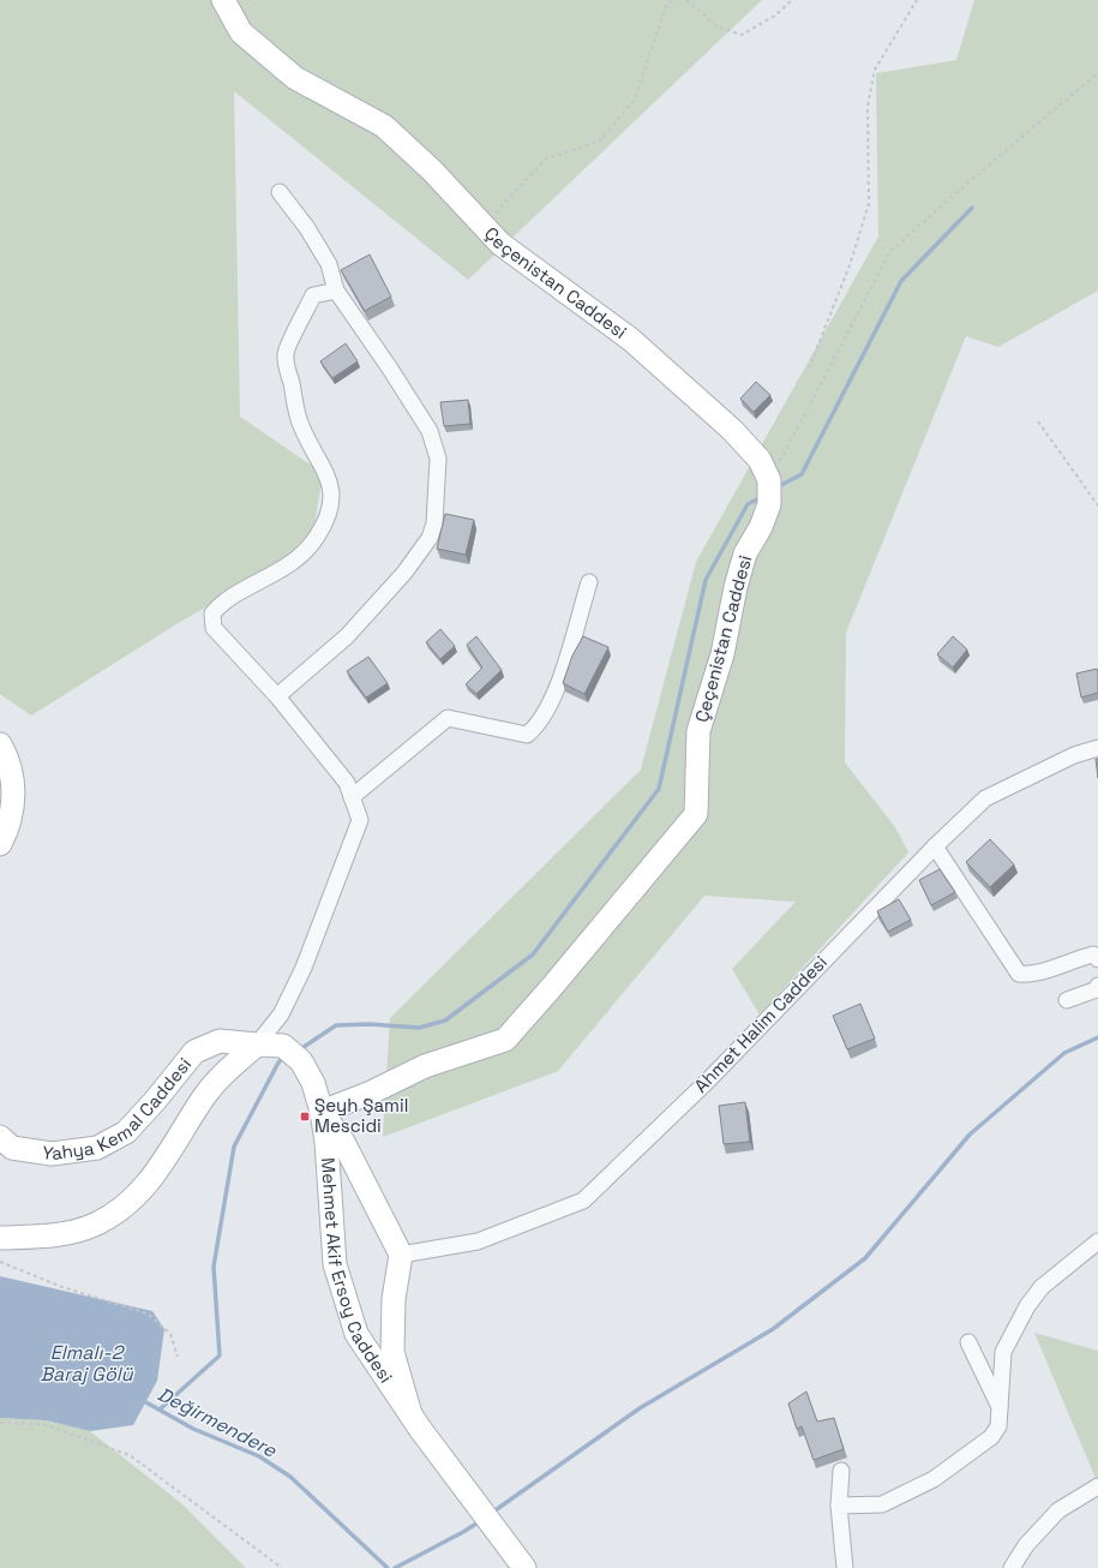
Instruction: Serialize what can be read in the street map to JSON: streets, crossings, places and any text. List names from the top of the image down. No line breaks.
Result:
{"streets":{"street":["Çeçenistan Caddesi","Ahmet Halim Caddesi","Yahya Kemal Caddesi","Mehmet Akif Ersoy Caddesi"]},"crossings":[["Çeçenistan Caddesi","Mehmet Akif Ersoy Caddesi"],["Yahya Kemal Caddesi","Mehmet Akif Ersoy Caddesi"]],"water":["Elmalı-2 Baraj Gölü","Değirmendere"],"places":{"transit":["Şeyh Şamil Mescidi"]}}
